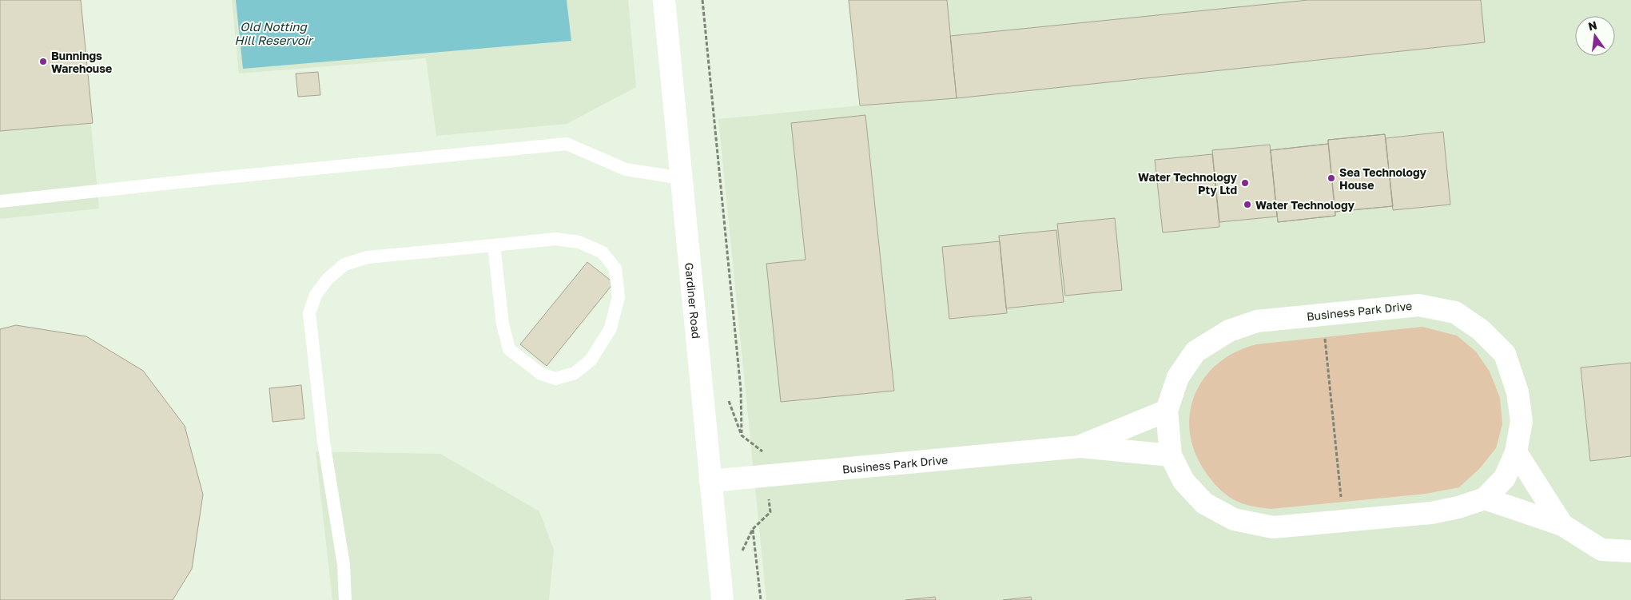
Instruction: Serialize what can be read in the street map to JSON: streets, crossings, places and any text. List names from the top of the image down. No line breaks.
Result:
{"streets":{"street":["Gardiner Road","Business Park Drive"]},"crossings":[["Gardiner Road","Business Park Drive"]],"water":["Old Notting Hill Reservoir"],"places":["Bunnings Warehouse","Sea Technology House","Water Technology Pty Ltd","Water Technology"],"north":"top"}
